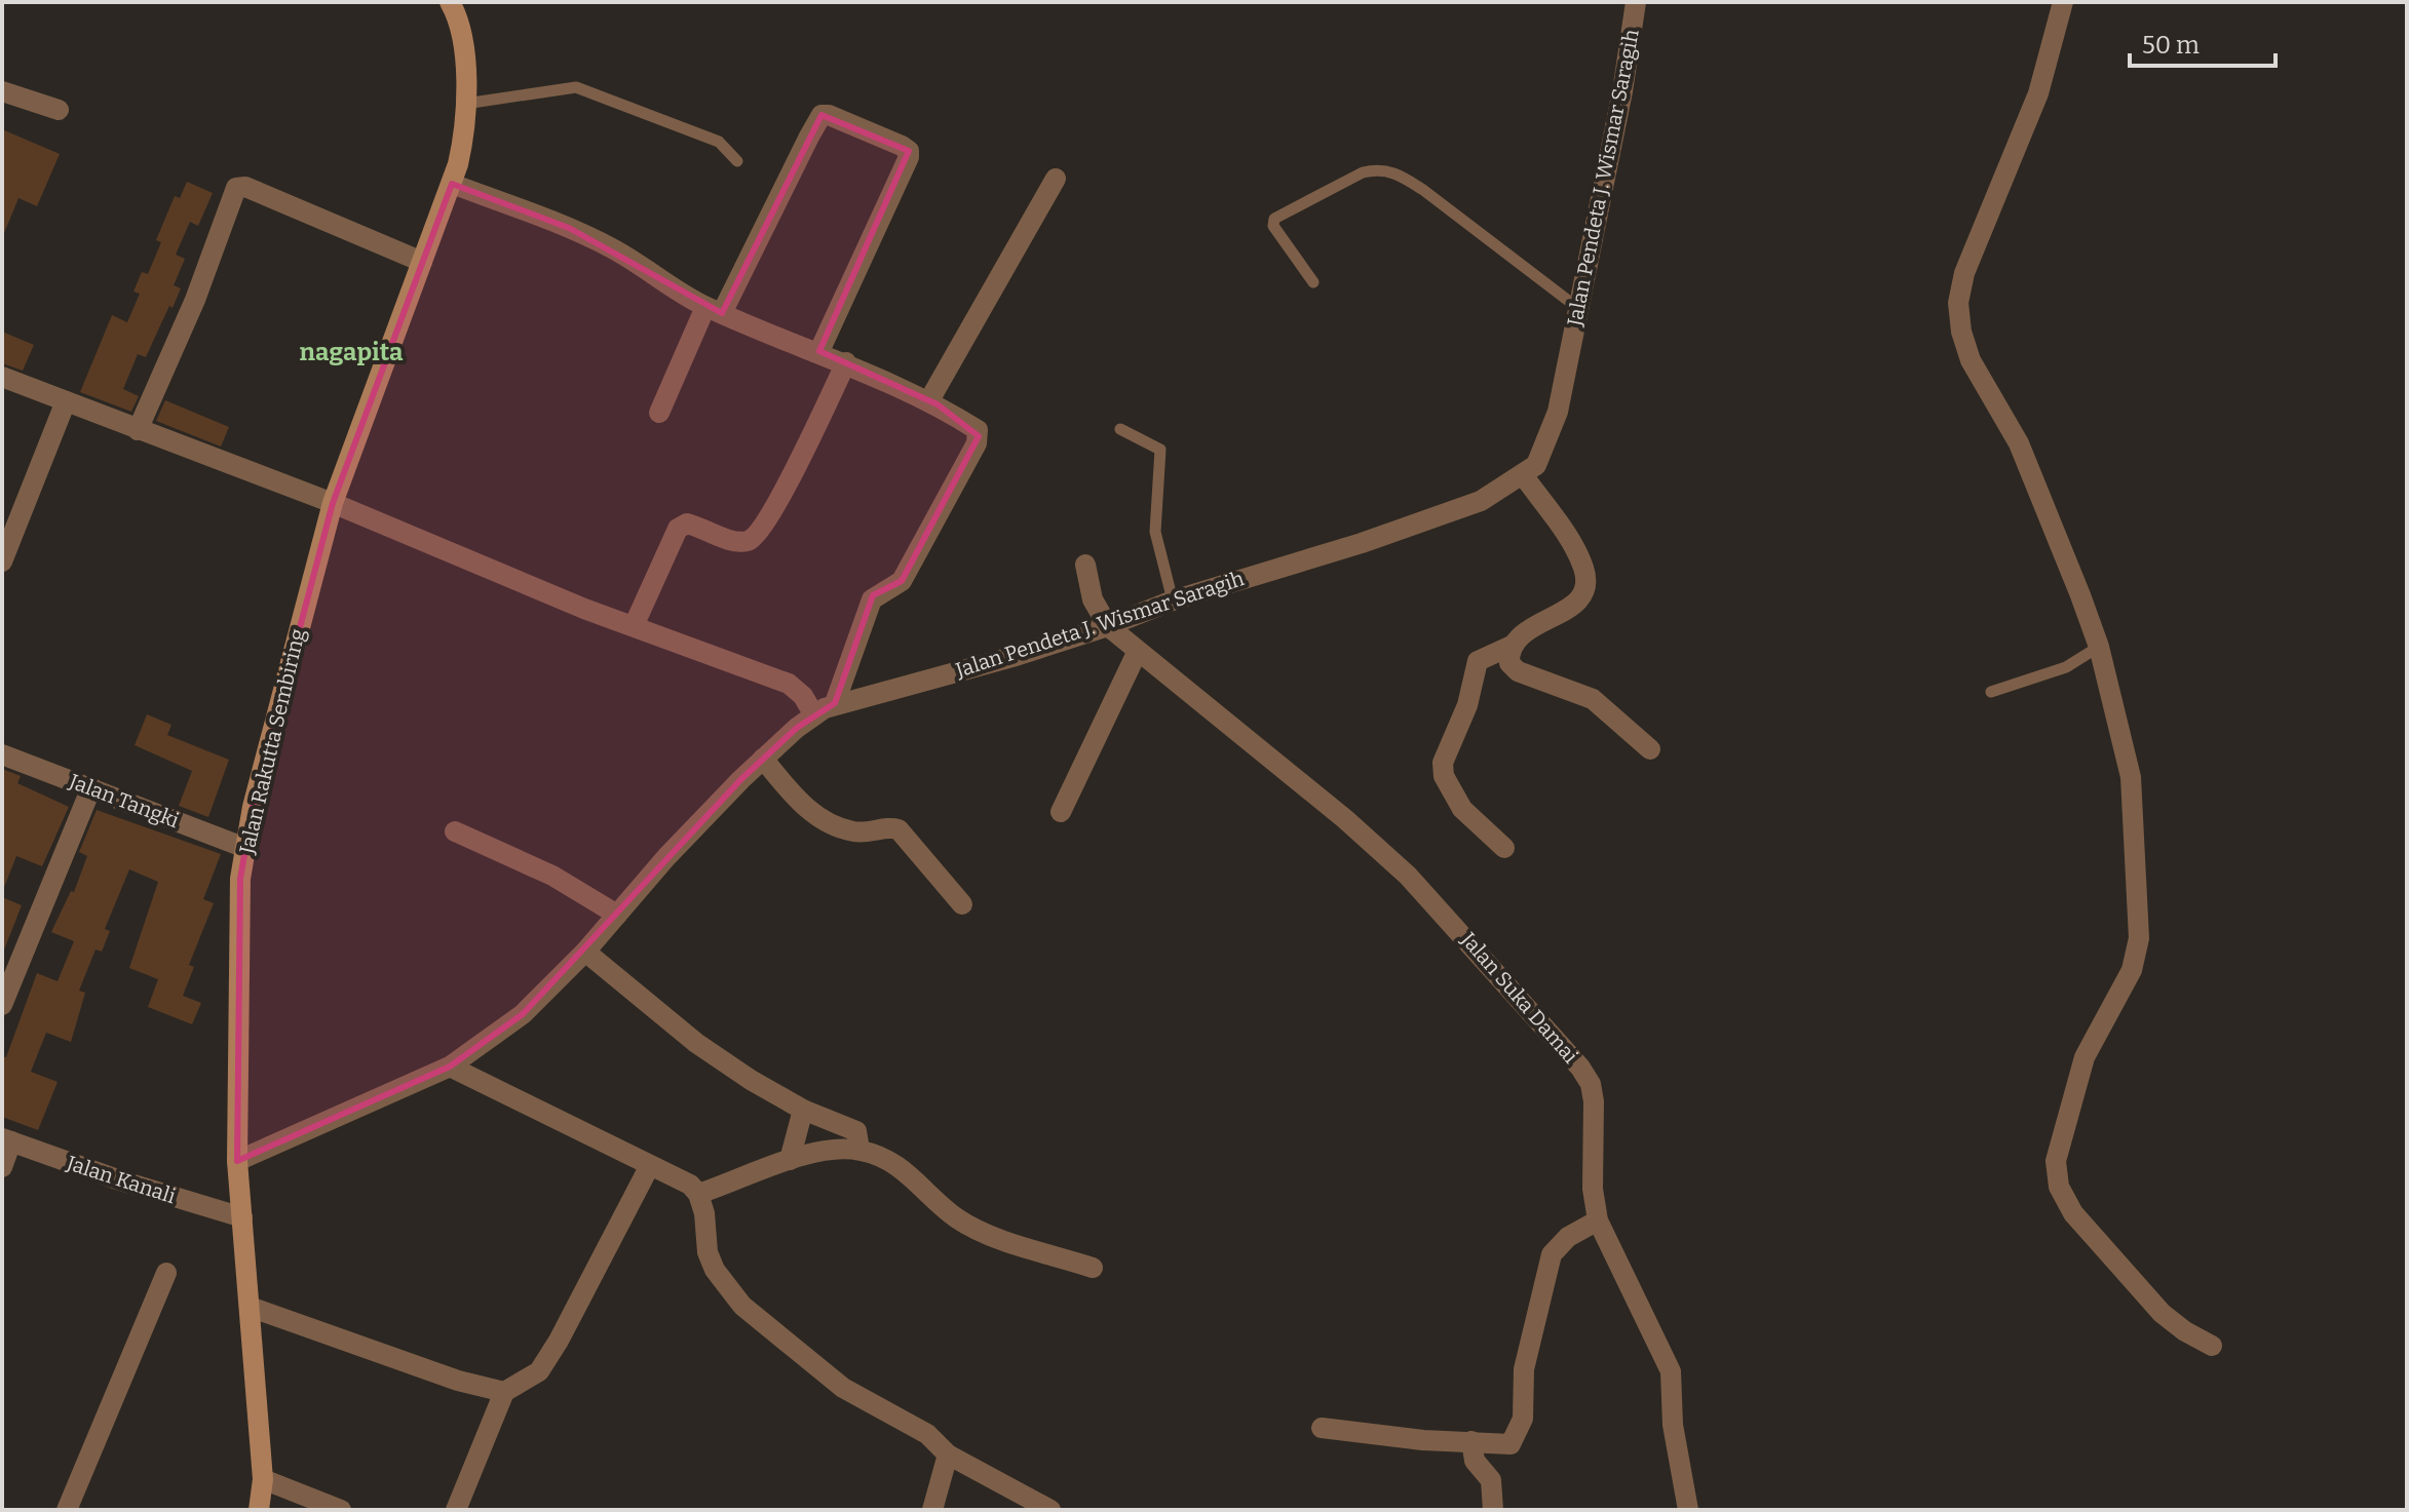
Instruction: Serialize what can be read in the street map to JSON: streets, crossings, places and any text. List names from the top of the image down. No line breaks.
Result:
{"streets":{"main road":["Jalan Rakutta Sembiring"],"street":["Jalan Pendeta J. Wismar Saragih","Jalan Tangki","Jalan Suka Damai","Jalan Kanali"]},"crossings":[["Jalan Pendeta J. Wismar Saragih","Jalan Rakutta Sembiring"],["Jalan Pendeta J. Wismar Saragih","Jalan Suka Damai"],["Jalan Rakutta Sembiring","Jalan Tangki"],["Jalan Rakutta Sembiring","Jalan Kanali"]],"districts":["nagapita"],"scale_bar":"50 m"}
